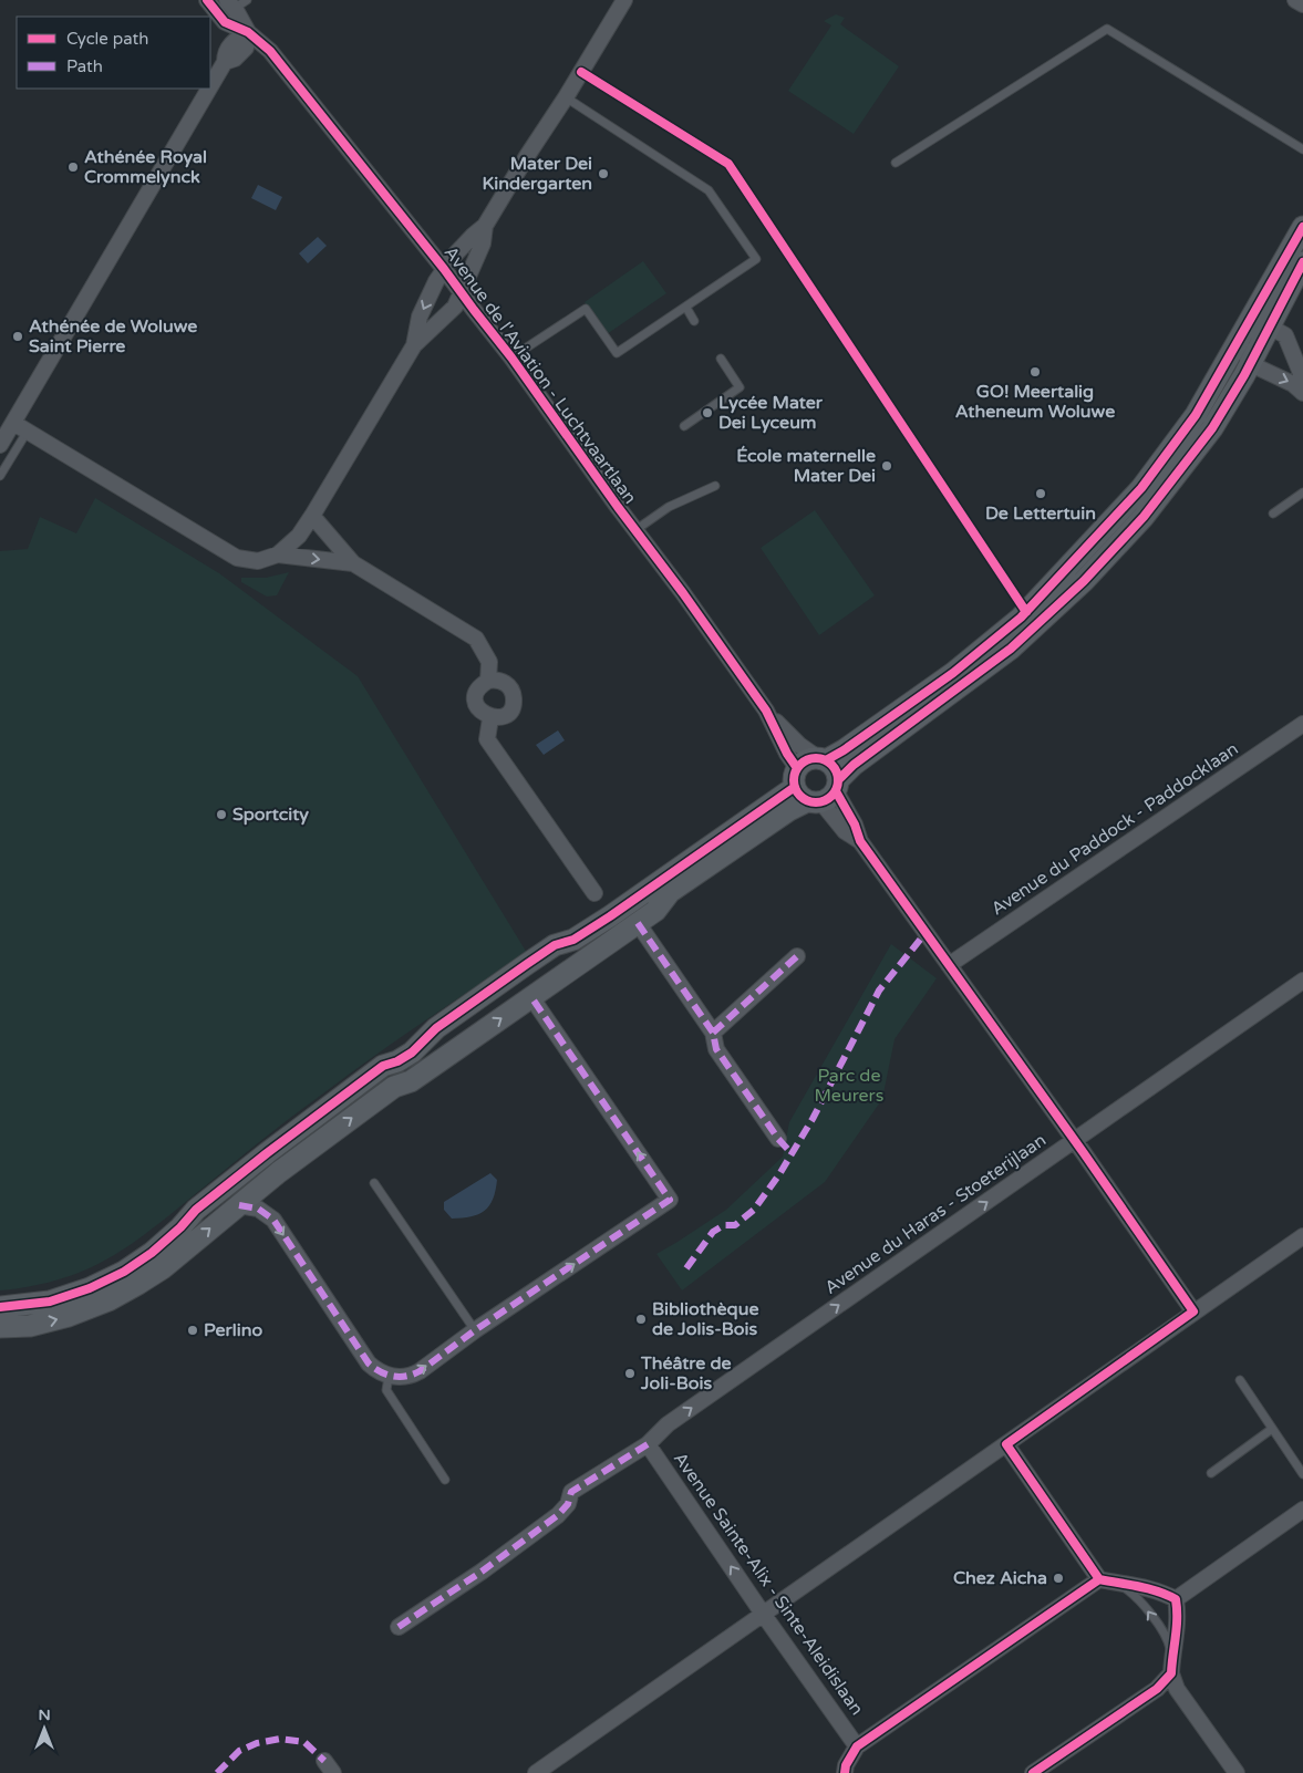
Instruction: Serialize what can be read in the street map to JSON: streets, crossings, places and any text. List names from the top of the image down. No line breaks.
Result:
{"streets":{"street":["Avenue de l'Aviation - Luchtvaartlaan","Avenue du Paddock - Paddocklaan","Avenue du Haras - Stoeterijlaan","Avenue Sainte-Alix - Sinte-Aleidislaan"]},"crossings":[["Avenue de l'Aviation - Luchtvaartlaan","Avenue du Paddock - Paddocklaan"],["Avenue de l'Aviation - Luchtvaartlaan","Avenue du Haras - Stoeterijlaan"],["Avenue du Haras - Stoeterijlaan","Avenue Sainte-Alix - Sinte-Aleidislaan"]],"one_way":["Avenue du Haras - Stoeterijlaan","Avenue Sainte-Alix - Sinte-Aleidislaan"],"parks":["Parc de Meurers"],"places":["Athénée Royal Crommelynck","Mater Dei Kindergarten","Athénée de Woluwe Saint Pierre","GO! Meertalig Atheneum Woluwe","Lycée Mater Dei Lyceum","École maternelle Mater Dei","De Lettertuin","Sportcity","Bibliothèque de Jolis-Bois","Perlino","Théâtre de Joli-Bois","Chez Aicha"],"legend":["Cycle path","Path"],"north":"top"}
